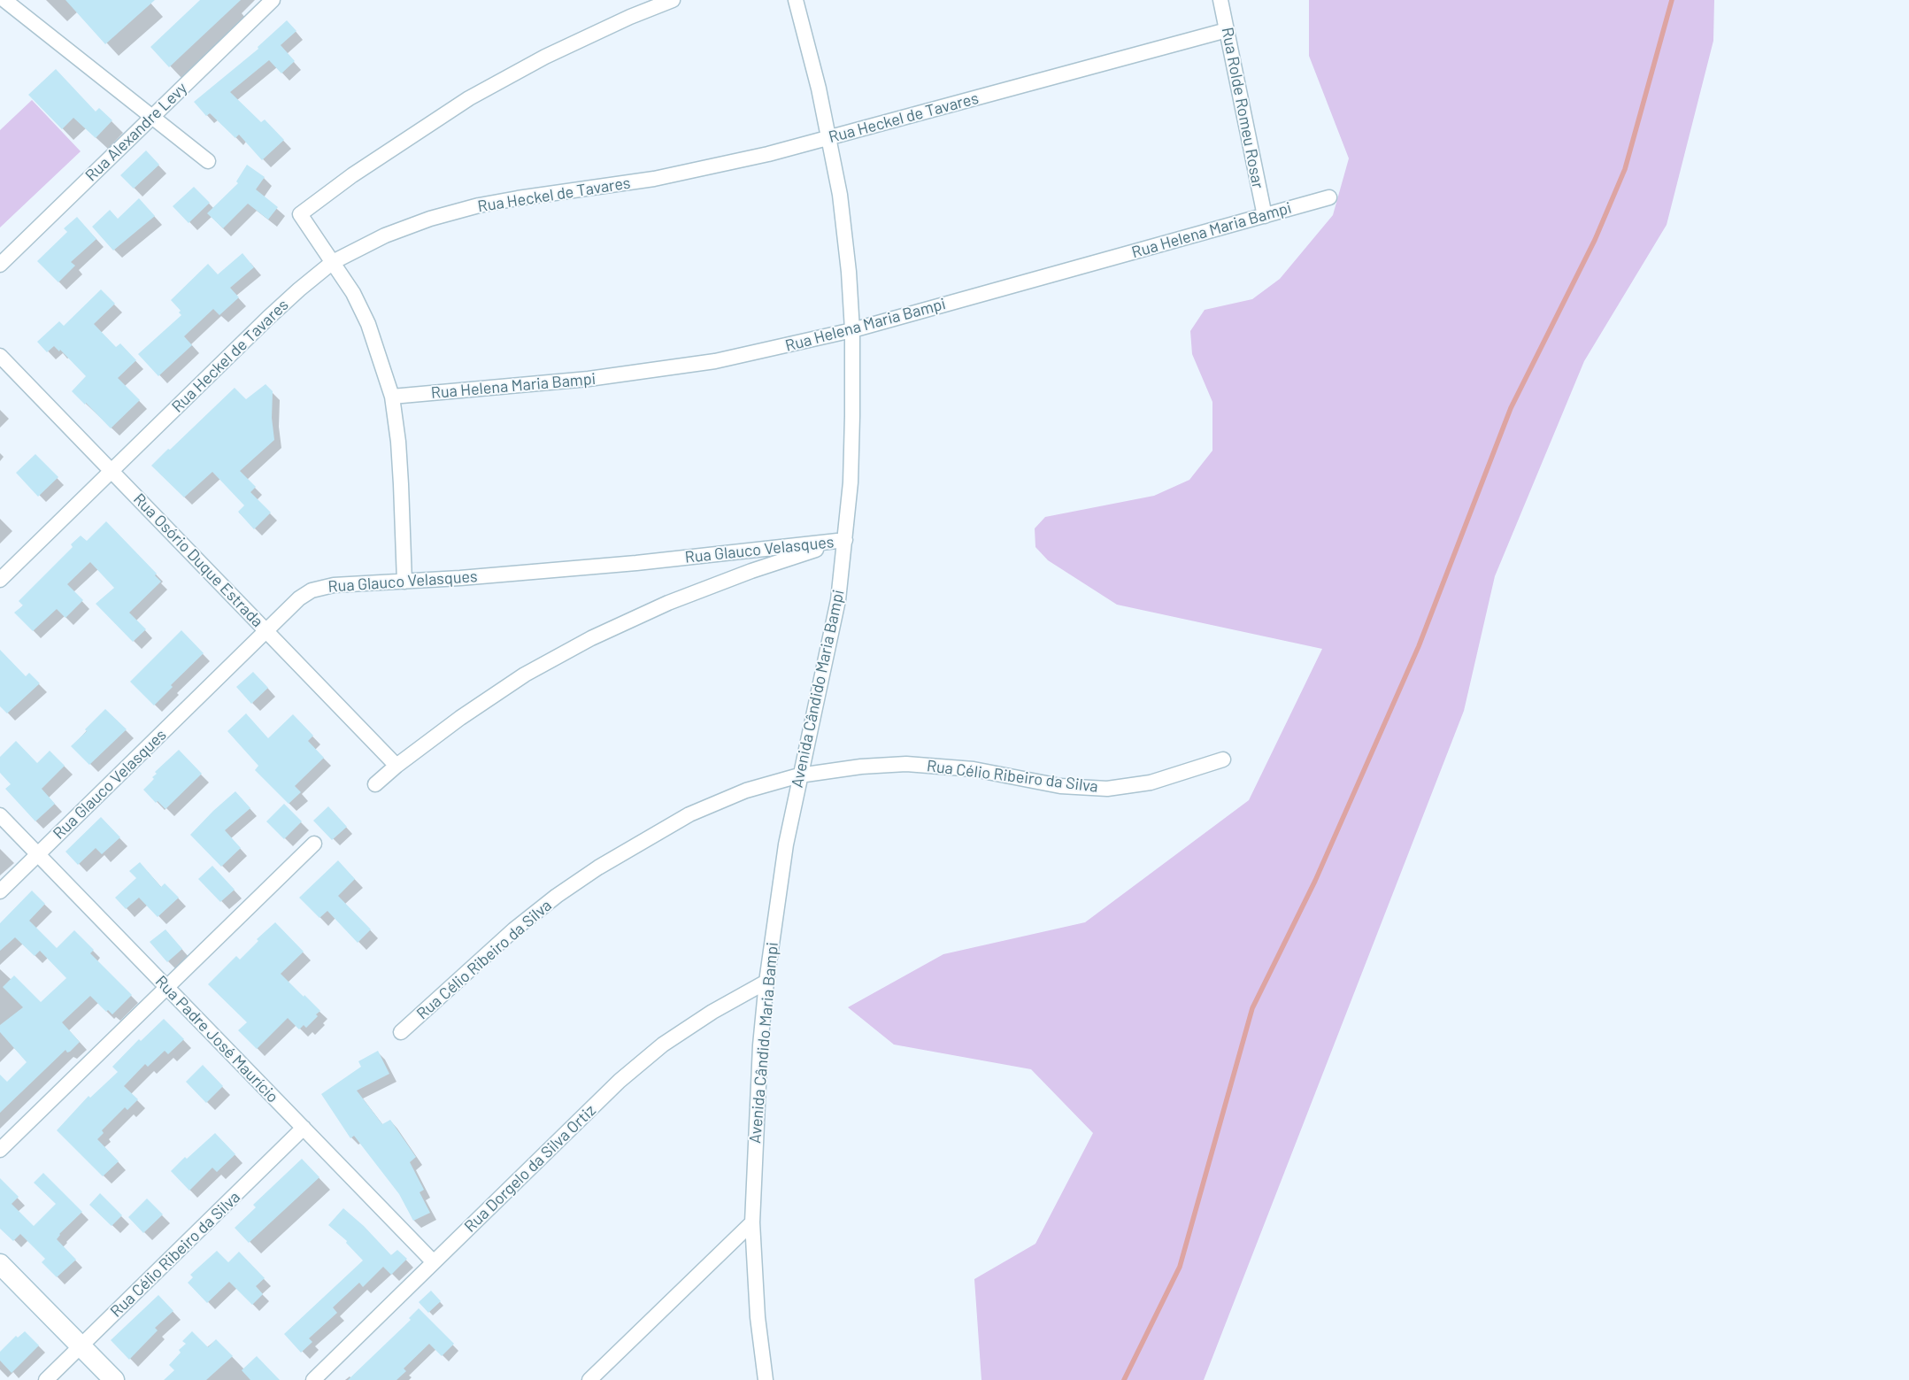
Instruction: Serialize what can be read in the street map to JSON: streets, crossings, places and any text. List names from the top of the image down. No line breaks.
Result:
{"streets":{"street":["Rua Rolde Romeu Rosar","Rua Heckel de Tavares","Rua Alexandre Levy","Rua Helena Maria Bampi","Rua Glauco Velasques","Rua Osório Duque Estrada","Avenida Cândido Maria Bampi","Rua Célio Ribeiro da Silva","Rua Padre José Maurício","Rua Dorgelo da Silva Ortiz"]},"crossings":[["Rua Rolde Romeu Rosar","Rua Heckel de Tavares"],["Rua Rolde Romeu Rosar","Rua Helena Maria Bampi"],["Rua Heckel de Tavares","Rua Osório Duque Estrada"],["Rua Heckel de Tavares","Avenida Cândido Maria Bampi"],["Rua Helena Maria Bampi","Avenida Cândido Maria Bampi"],["Rua Glauco Velasques","Rua Osório Duque Estrada"],["Rua Glauco Velasques","Avenida Cândido Maria Bampi"],["Rua Glauco Velasques","Rua Padre José Maurício"],["Avenida Cândido Maria Bampi","Rua Célio Ribeiro da Silva"],["Avenida Cândido Maria Bampi","Rua Dorgelo da Silva Ortiz"],["Rua Célio Ribeiro da Silva","Rua Padre José Maurício"],["Rua Padre José Maurício","Rua Dorgelo da Silva Ortiz"]]}
